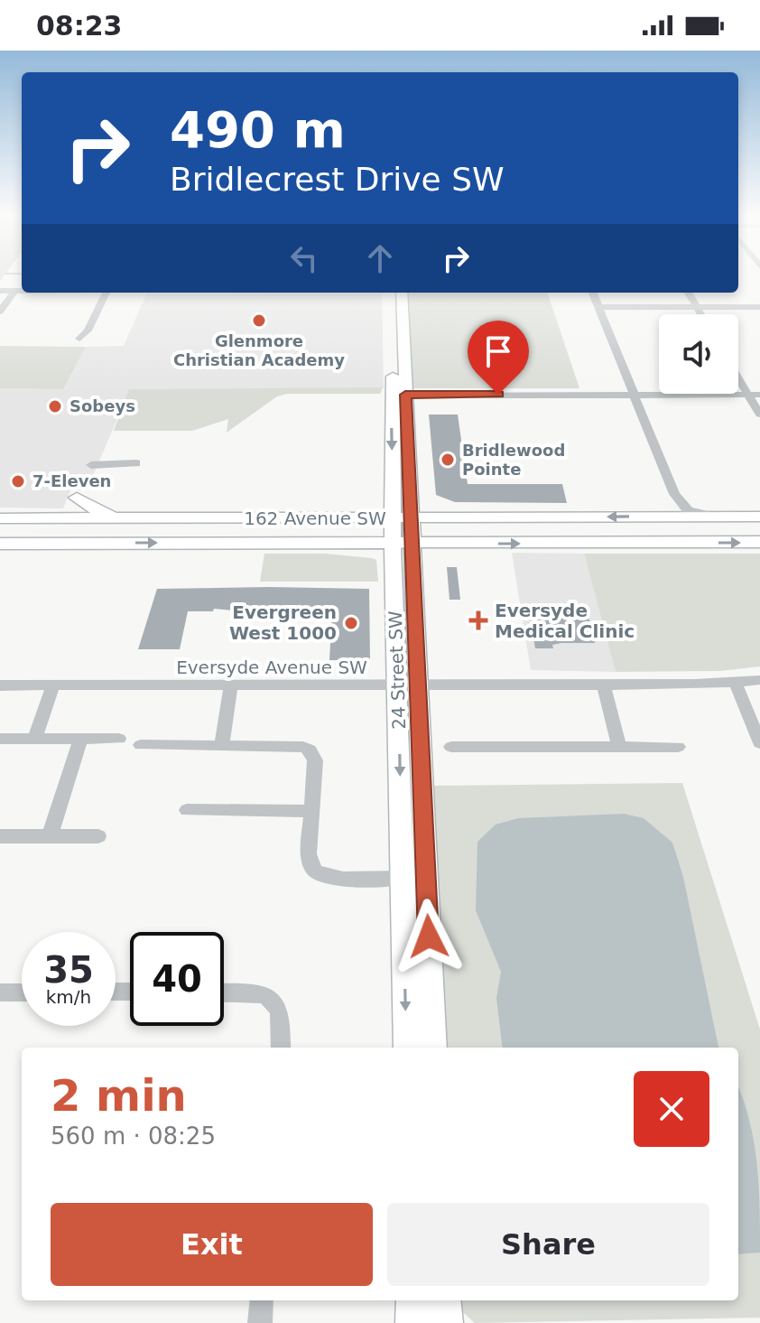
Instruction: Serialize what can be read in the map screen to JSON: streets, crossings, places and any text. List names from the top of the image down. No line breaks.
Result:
{"streets":{"street":["162 Avenue SW","Eversyde Avenue SW","24 Street SW"]},"crossings":[["162 Avenue SW","24 Street SW"],["Eversyde Avenue SW","24 Street SW"]],"places":{"other":["Glenmore Christian Academy","Sobeys","Bridlewood Pointe","7-Eleven","Evergreen West 1000"],"health":["Eversyde Medical Clinic"]},"page":{"status":"08:23","turn":["490 m","Bridlecrest Drive SW"],"speed":"35 km/h","limit":"40","heading":["2 min","560 m · 08:25"],"buttons":["Exit","Share"]}}
